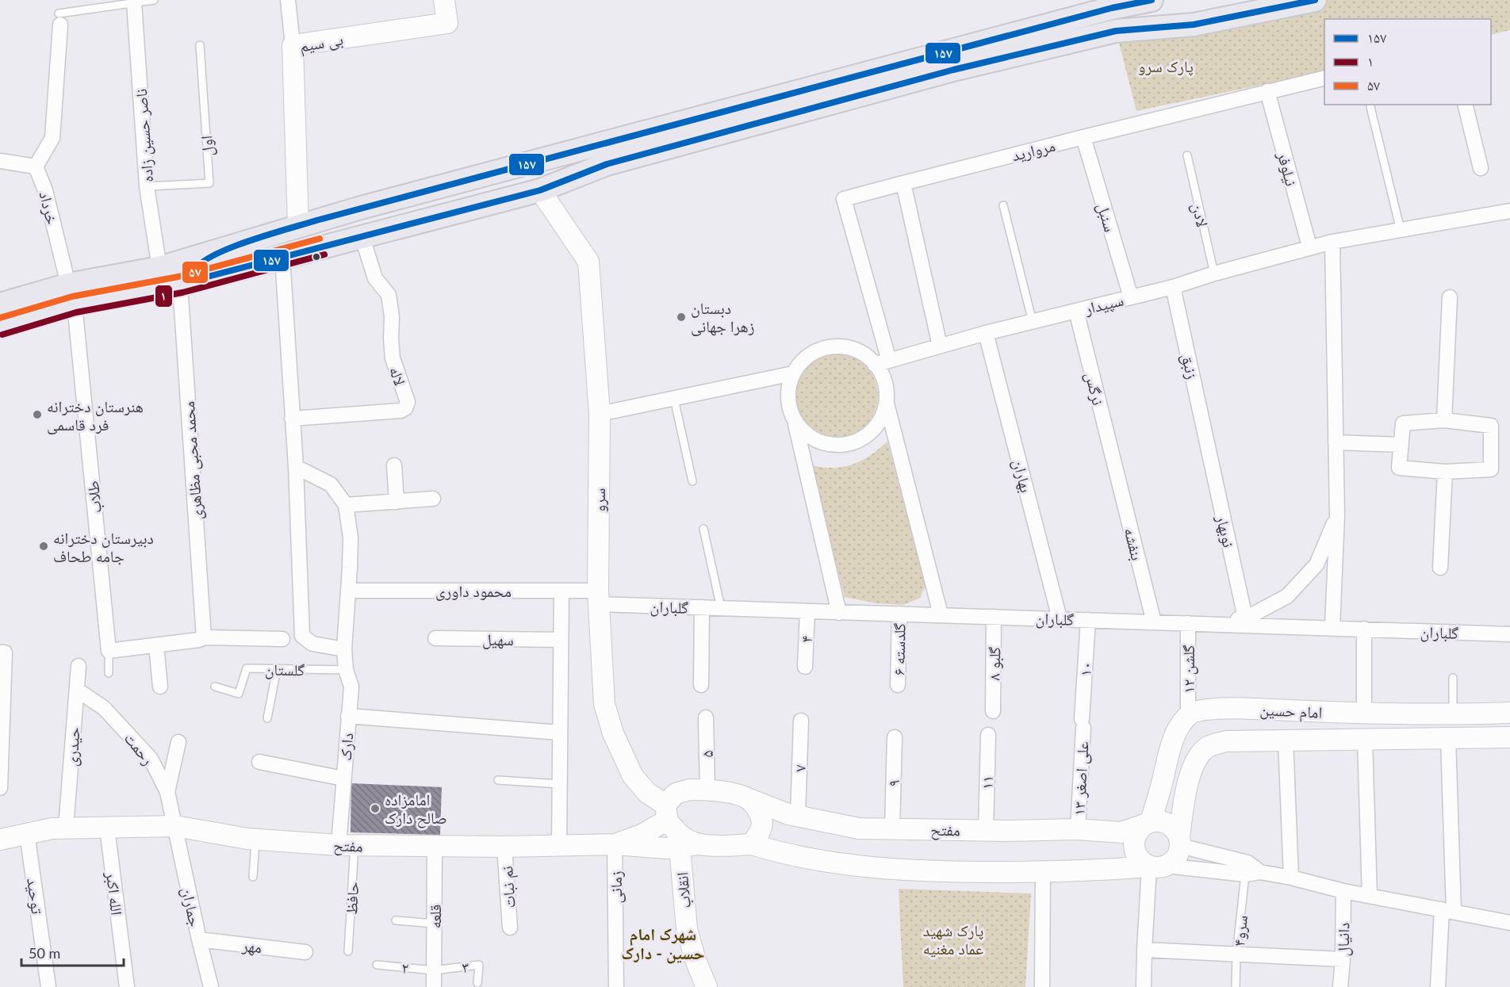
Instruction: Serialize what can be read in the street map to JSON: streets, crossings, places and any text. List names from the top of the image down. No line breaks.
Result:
{"streets":{"street":["بی سیم","ناصر حسین زاده","مروارید","نیلوفر","خرداد","سنبل","سپیدار","زنبق","لاله","نرگس","محمد محبی مظاهری","بهاران","طلاب","سرو","نوبهار","بنفشه","محمود داوری","گلباران","سهیل","۴","گلدسته ۶","گلبو ۸","۱۰","گلشن ۱۲","امام حسین","حیدری","دارک","رحمت","۵","۷","علی اصغر ۱۳","۱۱","۹","مفتح","نم نبات","زمانی","انقلاب","الله اکبر","توحید","جماران","قلعه","دانیال","مهر"],"lane":["اول","لادن","گلستان","حافظ","سرو۴","۳","۲"]},"crossings":[["ناصر حسین زاده","اول"],["مروارید","نیلوفر"],["مروارید","سنبل"],["مروارید","سپیدار"],["نیلوفر","سپیدار"],["خرداد","طلاب"],["لادن","سپیدار"],["سنبل","سپیدار"],["سپیدار","زنبق"],["سپیدار","نرگس"],["سپیدار","بهاران"],["زنبق","نوبهار"],["نرگس","بنفشه"],["بهاران","گلباران"],["سرو","محمود داوری"],["سرو","گلباران"],["سرو","۵"],["سرو","مفتح"],["سرو","انقلاب"],["بنفشه","گلباران"],["محمود داوری","گلباران"],["محمود داوری","دارک"],["گلباران","۴"],["گلباران","گلدسته ۶"],["گلباران","گلبو ۸"],["گلباران","۱۰"],["گلباران","گلشن ۱۲"],["گلستان","دارک"],["۱۰","علی اصغر ۱۳"],["گلشن ۱۲","امام حسین"],["امام حسین","مفتح"],["حیدری","رحمت"],["حیدری","مفتح"],["دارک","مفتح"],["دارک","حافظ"],["رحمت","مفتح"],["رحمت","جماران"],["۵","مفتح"],["۵","انقلاب"],["۷","مفتح"],["علی اصغر ۱۳","مفتح"],["۱۱","مفتح"],["۹","مفتح"],["مفتح","نم نبات"],["مفتح","زمانی"],["مفتح","انقلاب"],["مفتح","الله اکبر"],["مفتح","توحید"],["مفتح","حافظ"],["مفتح","جماران"],["مفتح","قلعه"],["جماران","مهر"],["قلعه","۳"],["قلعه","۲"],["۳","۲"]],"districts":["شهرک امام حسین - دارک"],"parks":["پارک سرو","پارک شهید عماد مغنیه"],"places":["دبستان زهرا جهانی","هنرستان دخترانه فرد قاسمی","دبیرستان دخترانه جامه طحاف","امامزاده صالح دارک"],"lines":["transit line ۱۵۷","transit line ۵۷","transit line ۱"],"legend":["۱۵۷","۱","۵۷"],"scale_bar":"50 m"}
